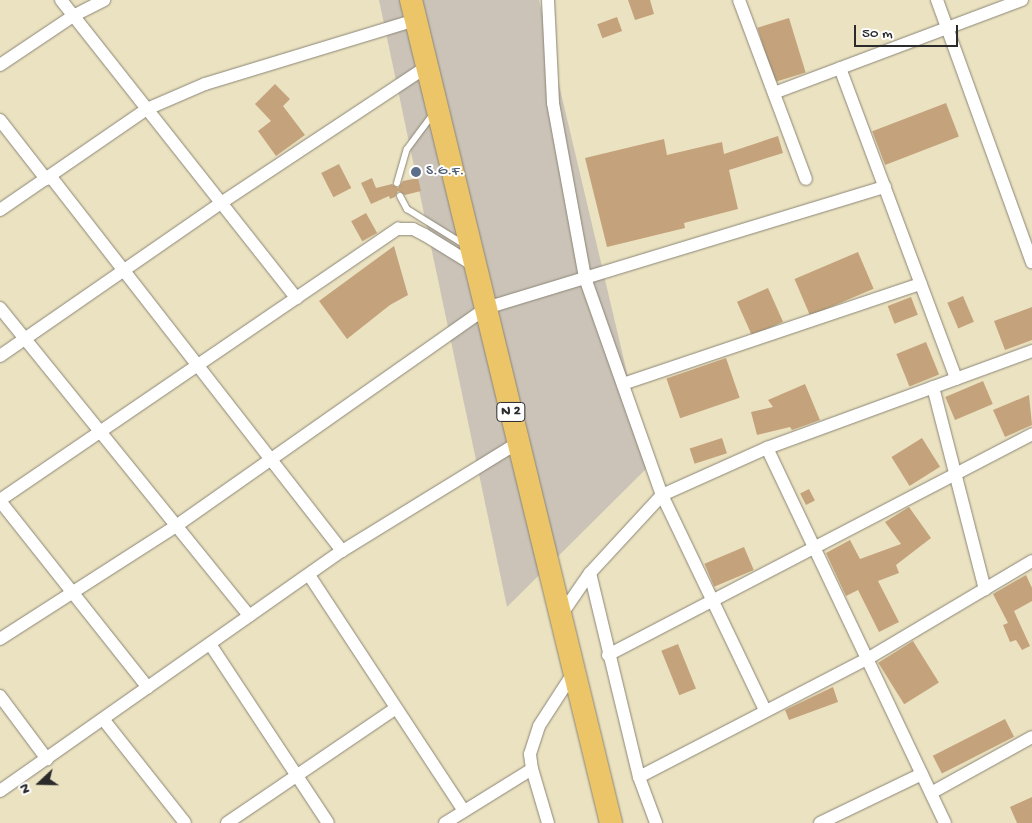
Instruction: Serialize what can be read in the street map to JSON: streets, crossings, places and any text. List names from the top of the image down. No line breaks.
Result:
{"streets":{"highway":["N 2"]},"places":["S.G.F."],"scale_bar":"50 m","north":"left"}
